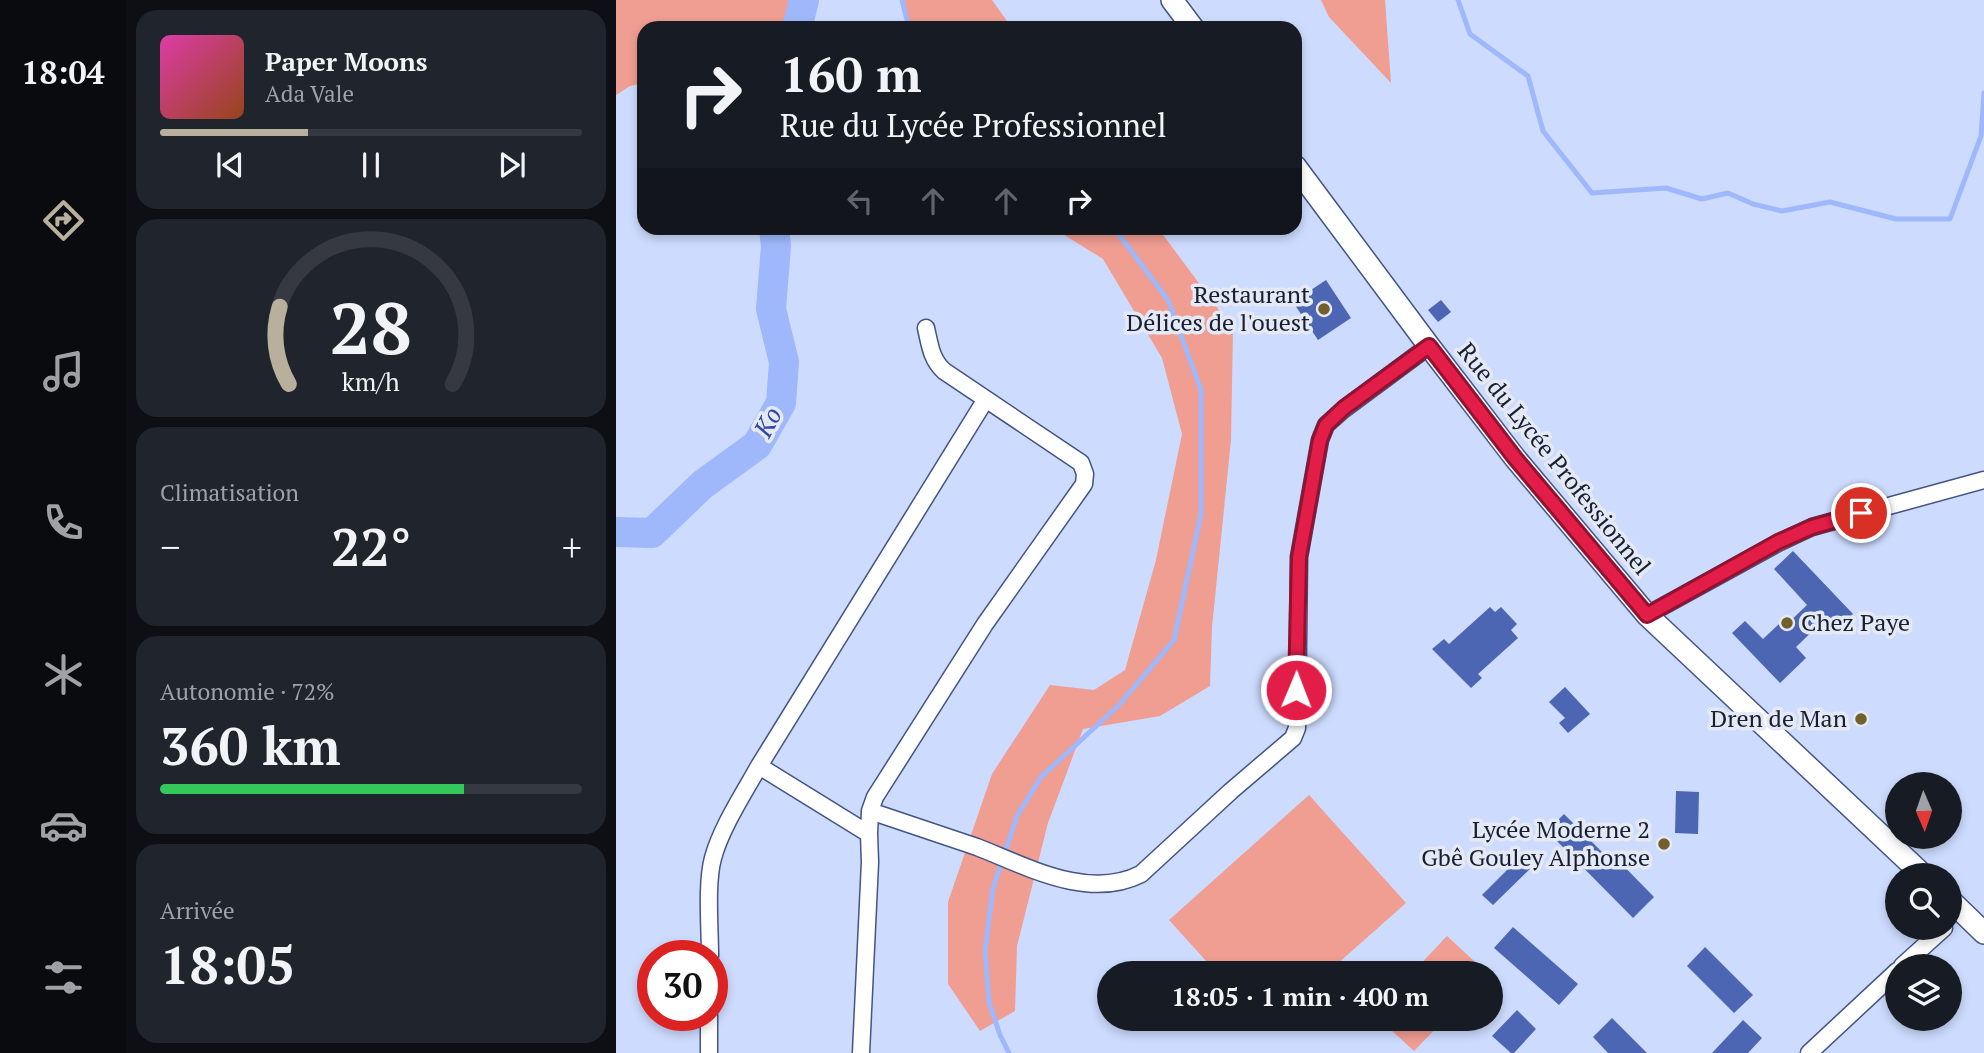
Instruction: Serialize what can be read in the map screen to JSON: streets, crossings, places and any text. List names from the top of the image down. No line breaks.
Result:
{"streets":{"main road":["Rue du Lycée Professionnel"]},"water":["Ko"],"places":["Restaurant Délices de l'ouest","Chez Paye","Dren de Man","Lycée Moderne 2 Gbê Gouley Alphonse"],"north":"bottom","page":{"tabs":"18:04","turn":["160 m","Rue du Lycée Professionnel"],"song":["Paper Moons","Ada Vale"],"tile":["Climatisation",["Autonomie · 72%","360 km"],["Arrivée","18:05"]],"heat":["−","22°","+"],"limit":"30","trip":"18:05 · 1 min · 400 m","gauge":["28","km/h"]}}
